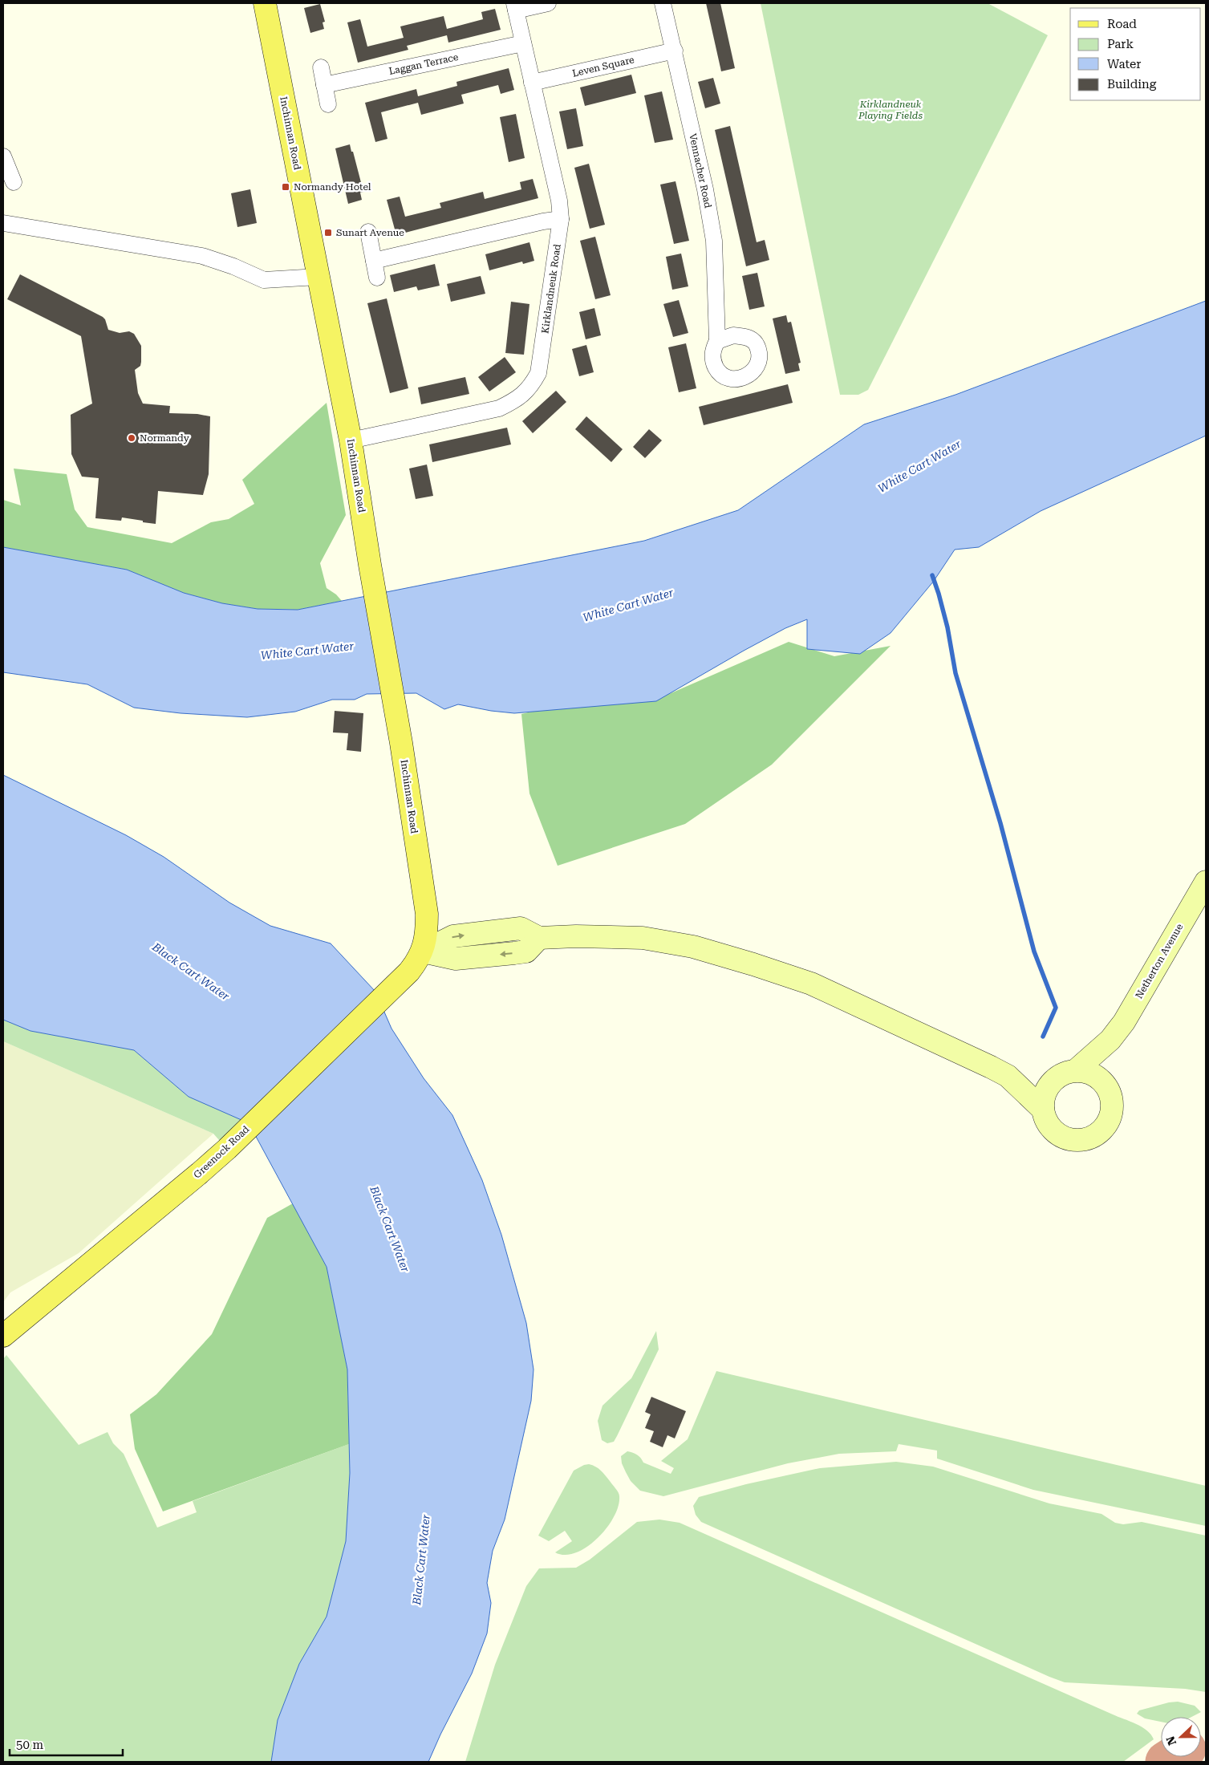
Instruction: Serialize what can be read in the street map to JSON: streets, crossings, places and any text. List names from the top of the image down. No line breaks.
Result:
{"streets":{"main road":["Inchinnan Road","Greenock Road"],"street":["Laggan Terrace","Leven Square","Vennacher Road","Kirklandneuk Road","Netherton Avenue"]},"crossings":[["Laggan Terrace","Kirklandneuk Road"],["Leven Square","Vennacher Road"],["Leven Square","Kirklandneuk Road"],["Inchinnan Road","Kirklandneuk Road"],["Inchinnan Road","Greenock Road"]],"water":["White Cart Water","Black Cart Water"],"parks":["Kirklandneuk Playing Fields"],"places":{"transit":["Normandy Hotel","Sunart Avenue"],"other":["Normandy"]},"legend":["Road","Park","Water","Building"],"scale_bar":"50 m","north":"left"}
